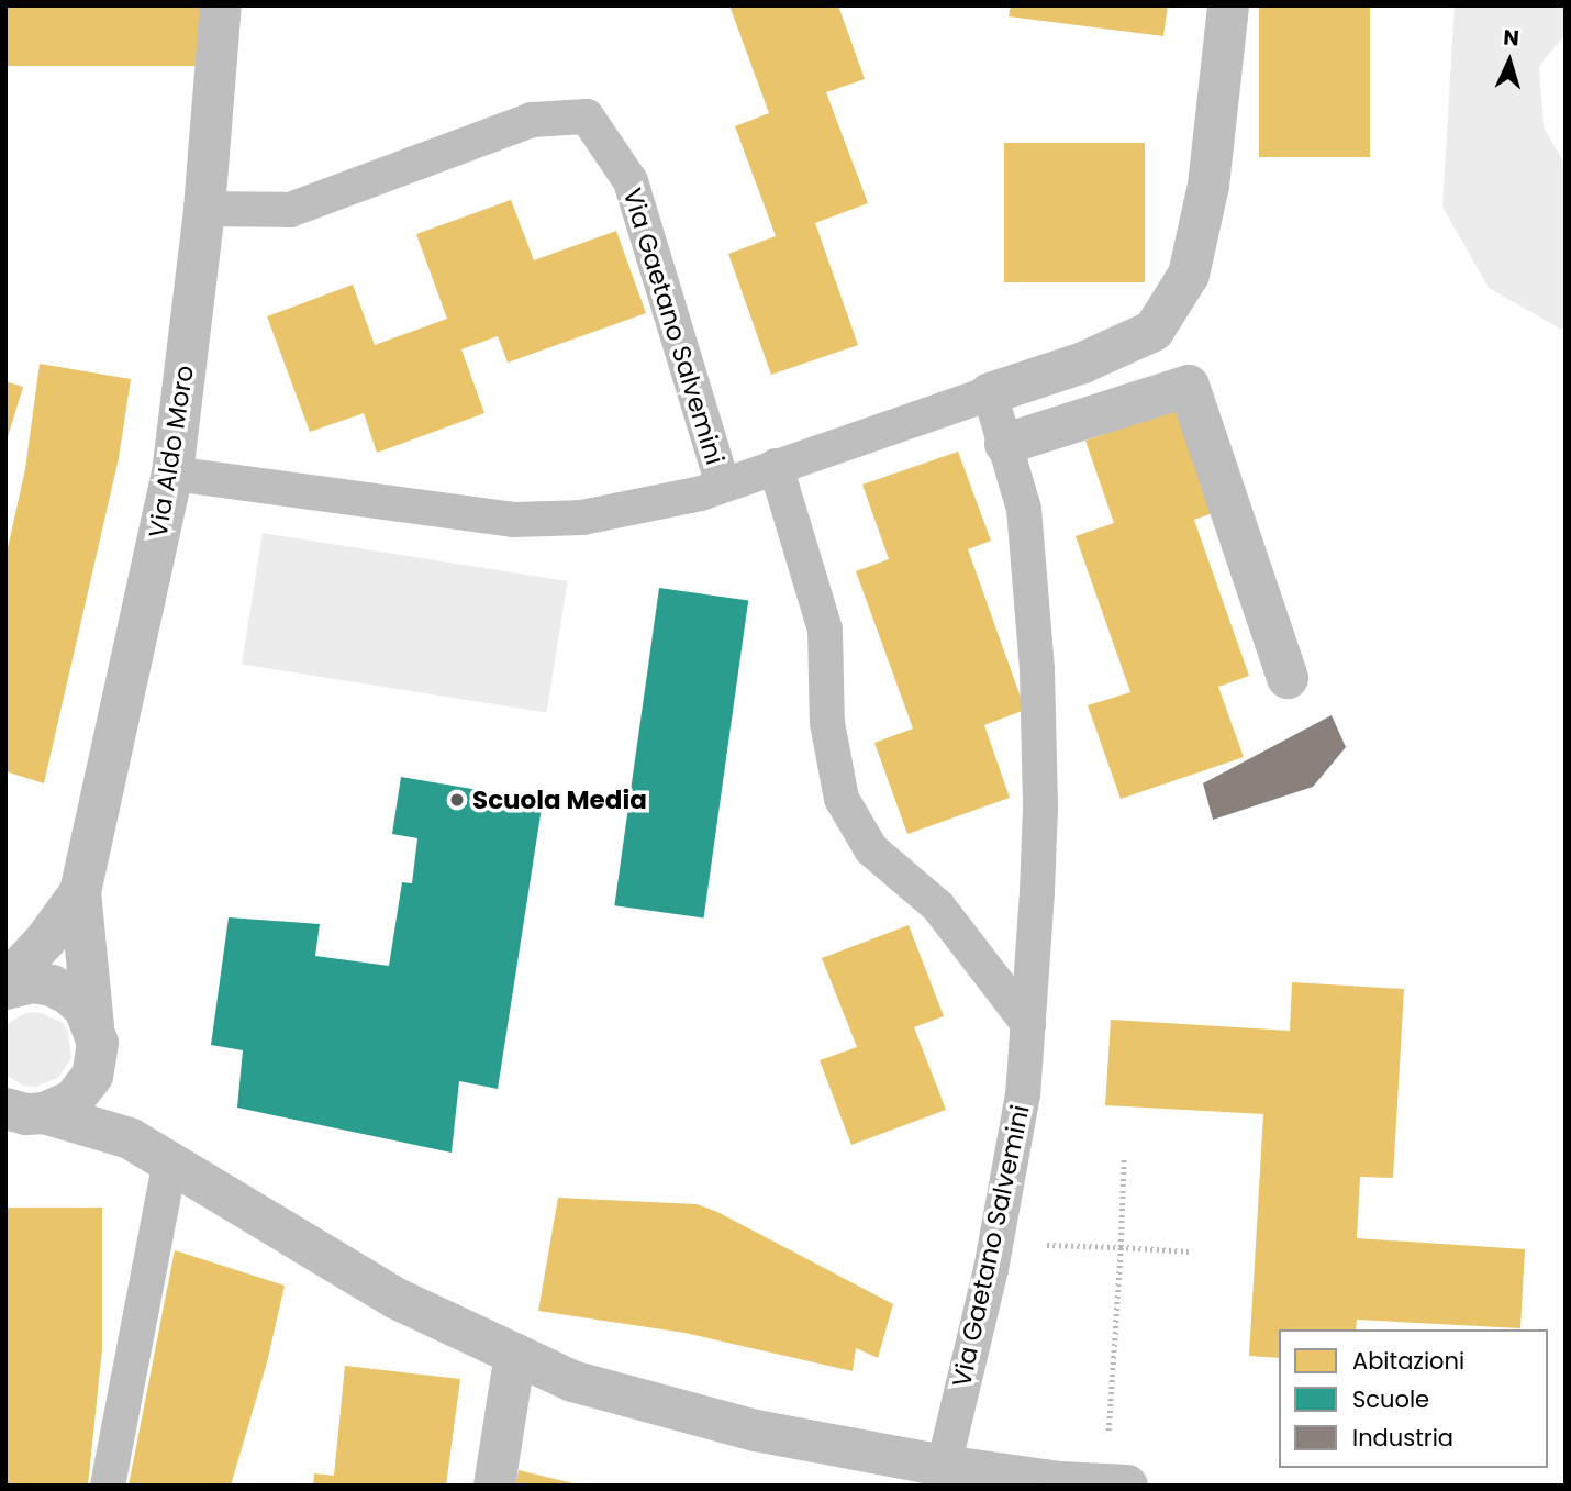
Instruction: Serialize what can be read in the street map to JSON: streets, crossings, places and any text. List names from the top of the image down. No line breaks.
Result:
{"streets":{"street":["Via Aldo Moro"],"lane":["Via Gaetano Salvemini"]},"crossings":[["Via Gaetano Salvemini","Via Aldo Moro"]],"places":["Scuola Media"],"legend":["Abitazioni","Scuole","Industria"],"north":"top"}
